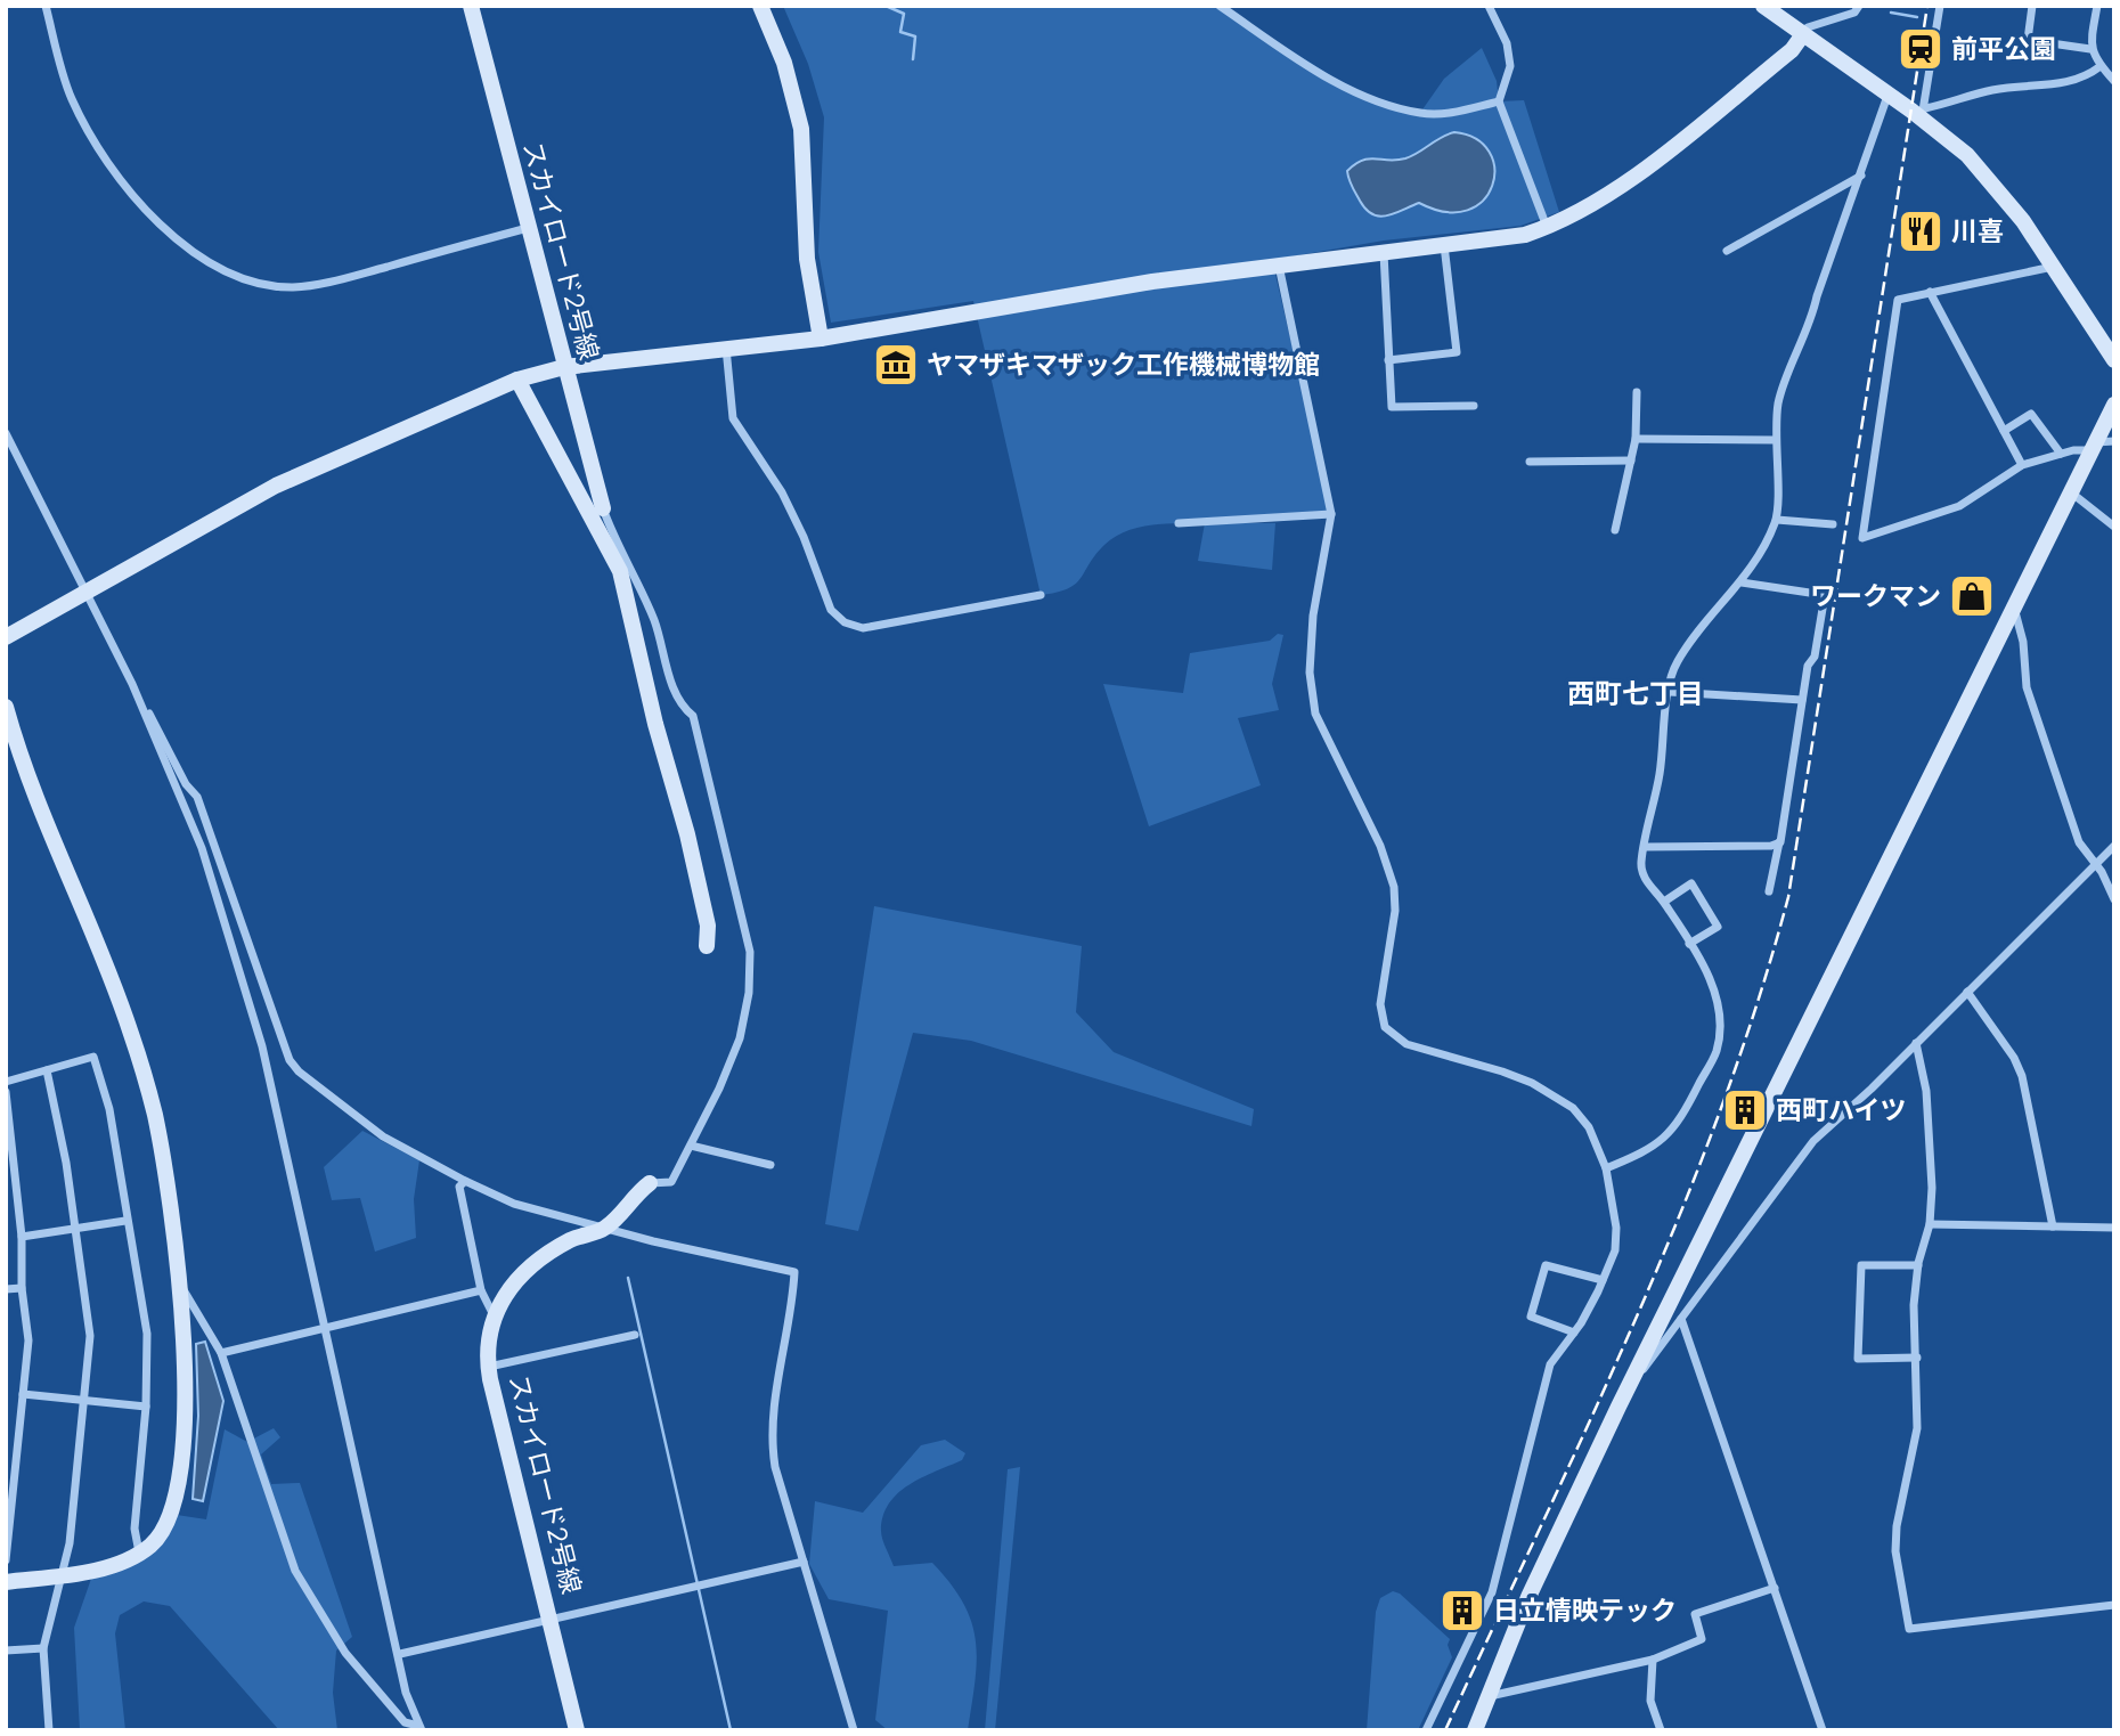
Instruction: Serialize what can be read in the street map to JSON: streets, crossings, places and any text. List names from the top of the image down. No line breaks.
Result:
{"streets":{"street":["スカイロード2号線"]},"districts":["西町七丁目"],"places":{"station":["前平公園"],"restaurant":["川喜"],"museum":["ヤマザキマザック工作機械博物館"],"shop":["ワークマン"],"building":["西町ハイツ","日立情映テック"]}}
